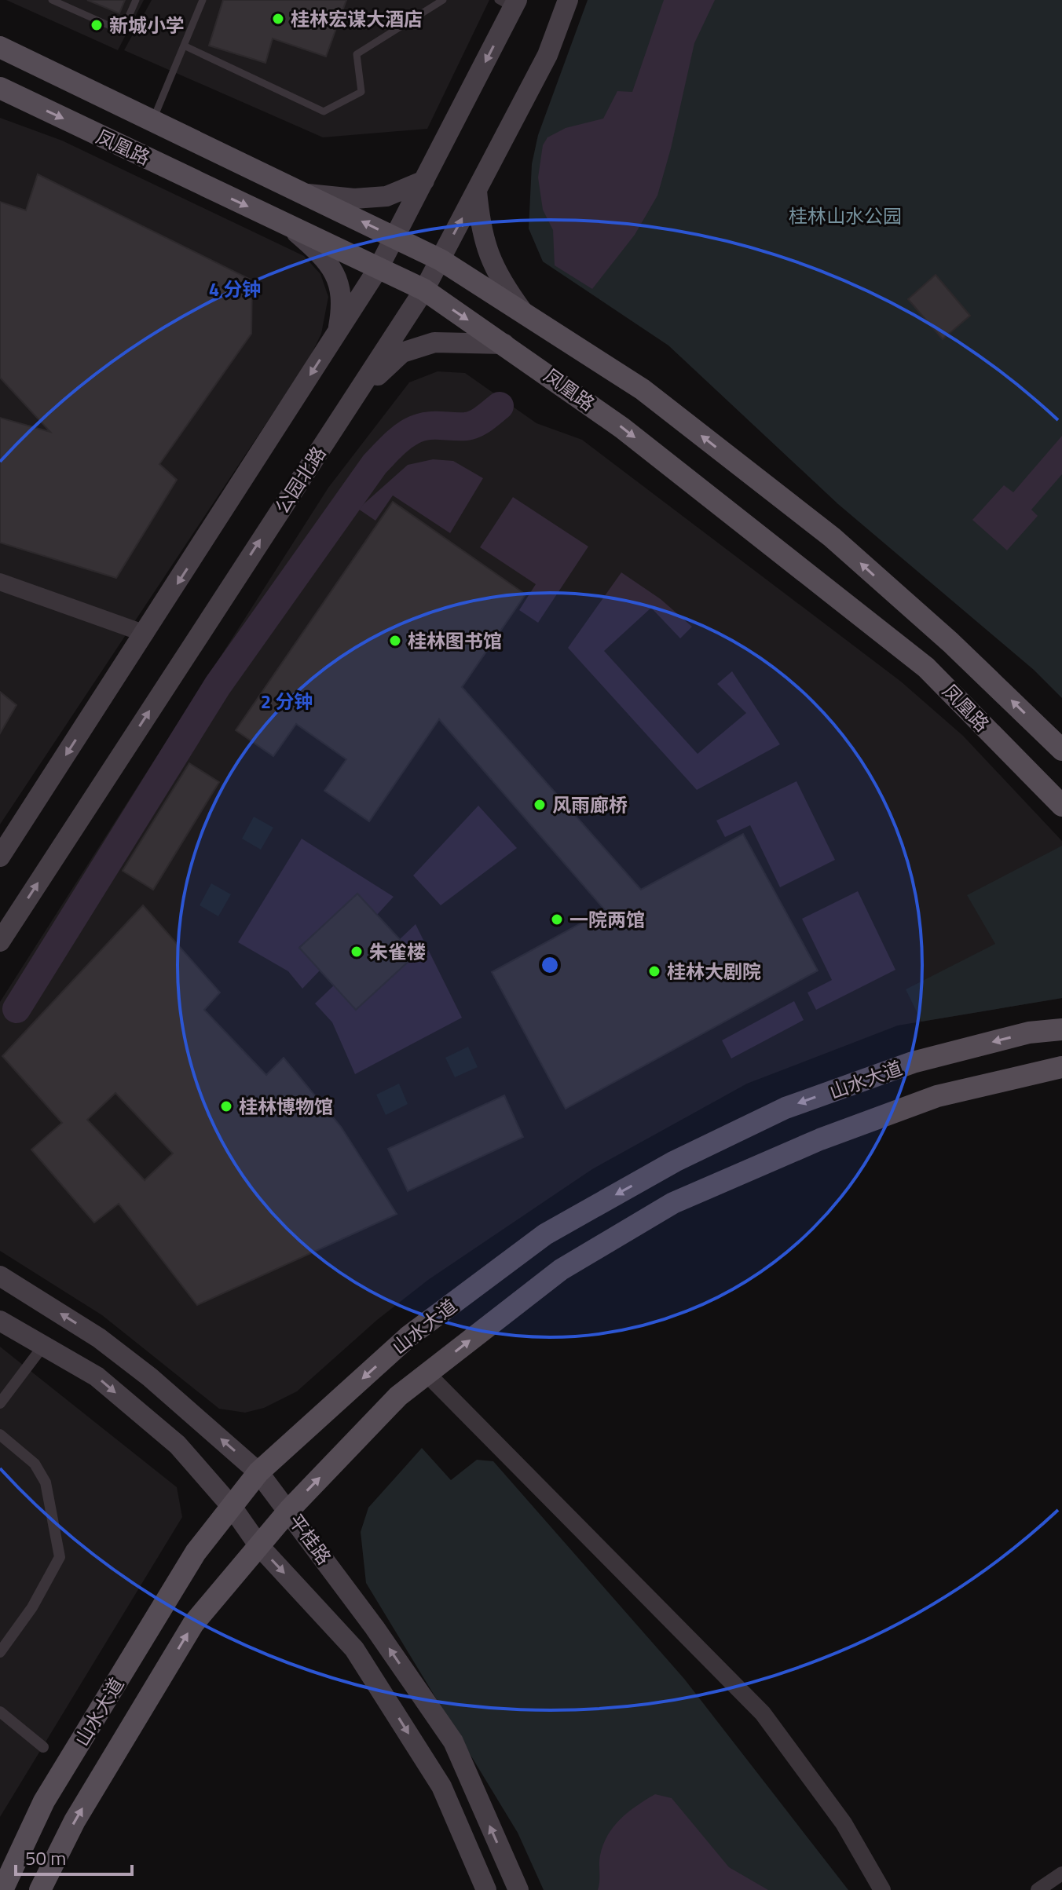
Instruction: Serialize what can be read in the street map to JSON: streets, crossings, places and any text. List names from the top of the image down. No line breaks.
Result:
{"streets":{"main road":["凤凰路","公园北路","山水大道","平桂路"]},"crossings":[["凤凰路","公园北路"],["山水大道","平桂路"]],"parks":["桂林山水公园"],"places":["桂林宏谋大酒店","新城小学","桂林图书馆","风雨廊桥","一院两馆","朱雀楼","桂林大剧院","桂林博物馆"],"scale_bar":"50 m","rings":["4 分钟","2 分钟"]}
